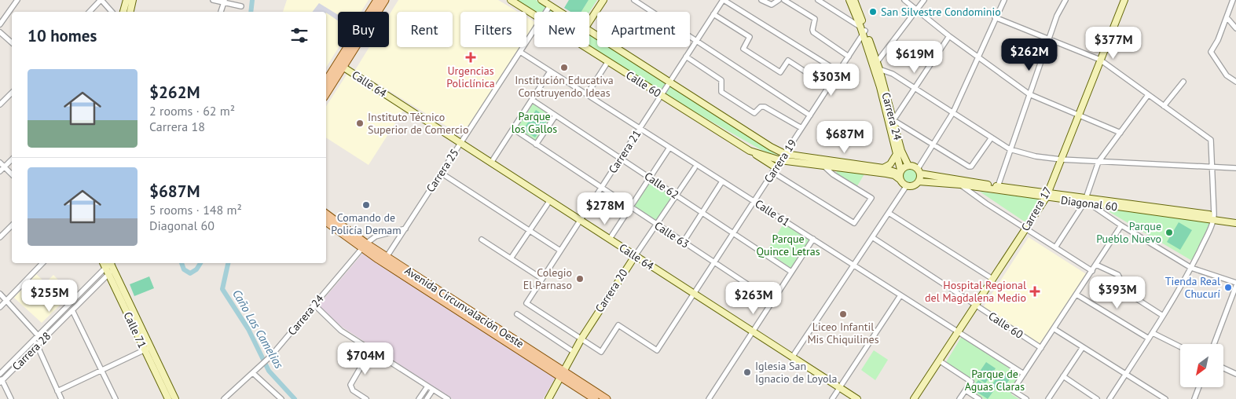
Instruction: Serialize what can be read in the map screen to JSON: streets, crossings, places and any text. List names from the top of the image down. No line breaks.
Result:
{"streets":{"main road":["Avenida Circunvalación Oeste"],"street":["Calle 64","Calle 60","Carrera 24","Carrera 21","Carrera 19","Carrera 25","Calle 62","Diagonal 60","Carrera 17","Calle 61","Calle 63","Carrera 20","Calle 71","Carrera 28"]},"crossings":[["Calle 64","Carrera 21"],["Calle 64","Carrera 19"],["Calle 64","Carrera 25"],["Calle 64","Carrera 20"],["Calle 60","Carrera 21"],["Calle 60","Carrera 19"],["Calle 60","Carrera 25"],["Calle 60","Carrera 17"],["Carrera 24","Carrera 19"],["Carrera 24","Diagonal 60"],["Carrera 24","Avenida Circunvalación Oeste"],["Carrera 21","Carrera 19"],["Carrera 21","Calle 62"],["Carrera 21","Calle 61"],["Carrera 21","Calle 63"],["Carrera 21","Carrera 20"],["Carrera 19","Calle 62"],["Carrera 19","Calle 61"],["Carrera 19","Calle 63"],["Carrera 19","Carrera 20"],["Carrera 25","Calle 61"],["Carrera 25","Avenida Circunvalación Oeste"],["Calle 62","Carrera 20"],["Diagonal 60","Carrera 17"],["Carrera 17","Calle 61"],["Calle 63","Carrera 20"],["Carrera 20","Avenida Circunvalación Oeste"],["Calle 71","Carrera 28"]],"water":["Caño Las Camelias"],"parks":["Parque los Gallos","Parque Quince Letras","Parque de Aguas Claras"],"places":{"other":["San Silvestre Condominio","Institución Educativa Construyendo Ideas","Instituto Técnico Superior de Comercio","Comando de Policía Demam","Parque Pueblo Nuevo","Colegio El Parnaso","Tienda Real Chucurí","Liceo Infantil Mis Chiquilines","Iglesia San Ignacio de Loyola"],"health":["Urgencias Policlínica","Hospital Regional del Magdalena Medio"]},"north":"bottom left","page":{"chip":["Buy","Rent","Filters","New","Apartment"],"heading":"10 homes","price":["$377M","$262M","$619M","$303M","$687M","$278M","$393M","$255M","$263M","$704M"],"list":[{"name":"$262M","note":"2 rooms · 62 m² · Carrera 18"},{"name":"$687M","note":"5 rooms · 148 m² · Diagonal 60"}]}}
